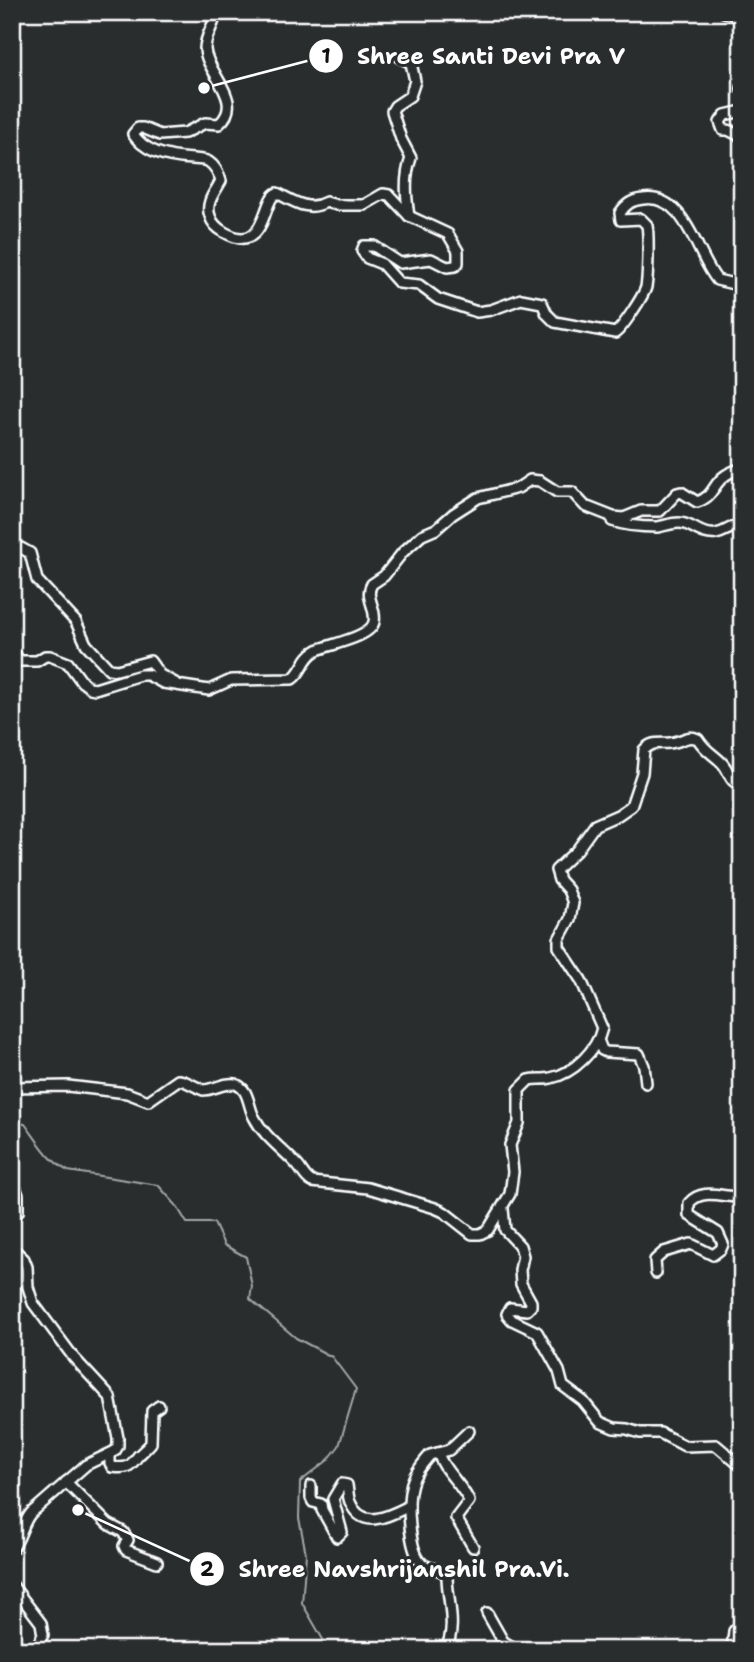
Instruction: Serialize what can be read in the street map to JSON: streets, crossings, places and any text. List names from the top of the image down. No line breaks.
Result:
{"places":["Shree Santi Devi Pra V","Shree Navshrijanshil Pra.Vi."]}
